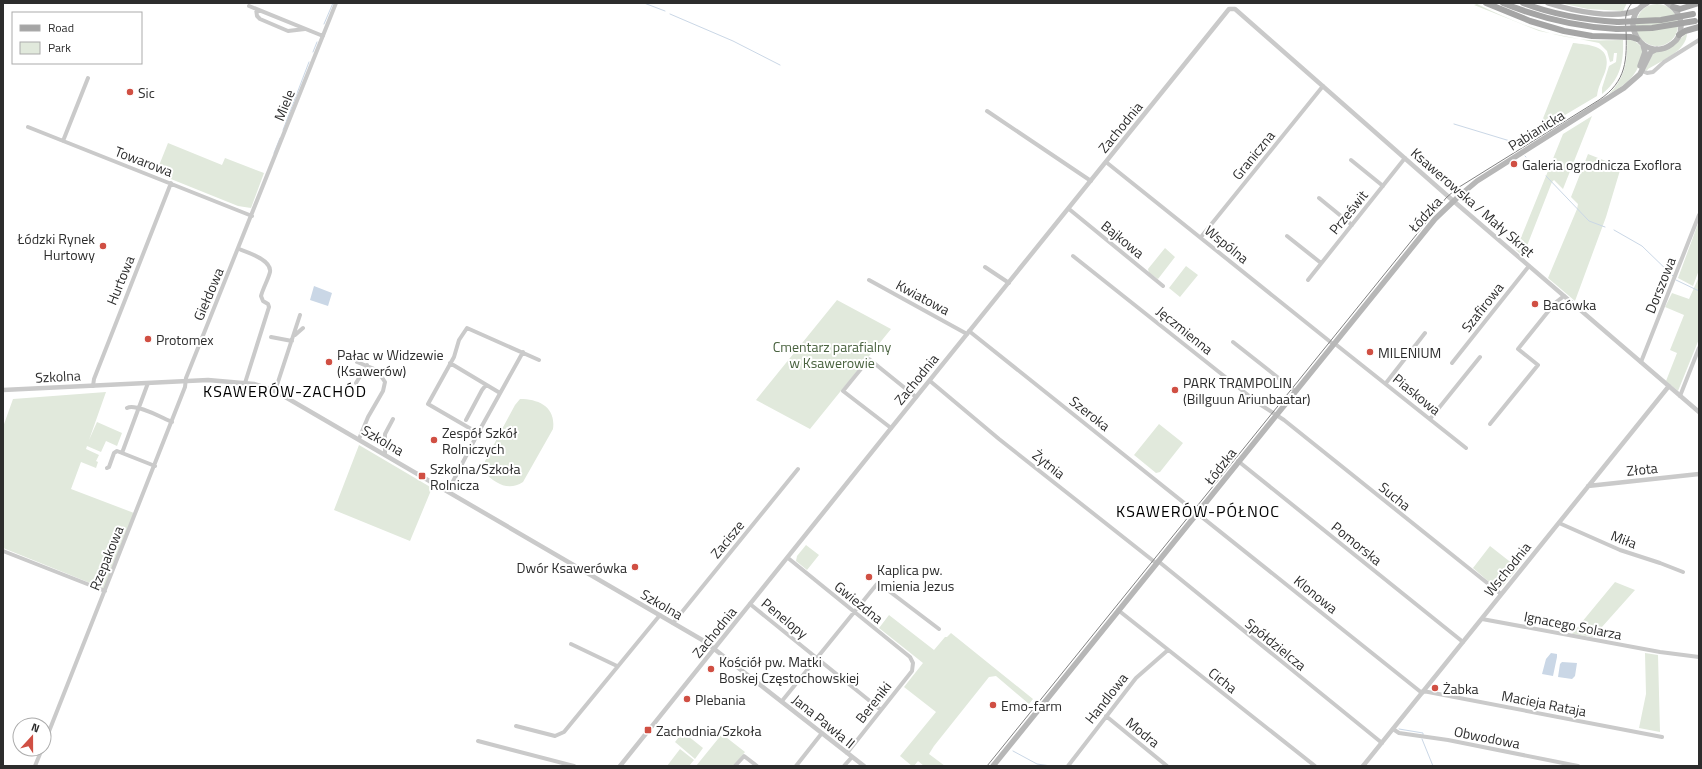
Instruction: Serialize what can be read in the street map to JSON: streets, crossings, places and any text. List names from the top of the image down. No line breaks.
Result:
{"streets":{"main road":["Pabianicka","Łódzka"],"street":["Miele","Zachodnia","Graniczna","Towarowa","Ksawerowska / Mały Skręt","Prześwit","Bajkowa","Wspólna","Hurtowa","Dorszowa","Giełdowa","Kwiatowa","Szafirowa","Jęczmienna","Szkolna","Piaskowa","Szeroka","Żytnia","Złota","Sucha","Zacisze","Miła","Pomorska","Rzepakowa","Wschodnia","Klonowa","Gwiezdna","Penelopy","Ignacego Solarza","Spółdzielcza","Cicha","Handlowa","Bereniki","Macieja Rataja","Jana Pawła II","Modra","Obwodowa"]},"crossings":[["Miele","Towarowa"],["Miele","Giełdowa"],["Zachodnia","Ksawerowska / Mały Skręt"],["Zachodnia","Bajkowa"],["Zachodnia","Wspólna"],["Zachodnia","Kwiatowa"],["Zachodnia","Szkolna"],["Zachodnia","Szeroka"],["Zachodnia","Żytnia"],["Zachodnia","Gwiezdna"],["Zachodnia","Penelopy"],["Zachodnia","Jana Pawła II"],["Pabianicka","Ksawerowska / Mały Skręt"],["Pabianicka","Łódzka"],["Graniczna","Ksawerowska / Mały Skręt"],["Graniczna","Wspólna"],["Towarowa","Hurtowa"],["Towarowa","Giełdowa"],["Ksawerowska / Mały Skręt","Prześwit"],["Ksawerowska / Mały Skręt","Łódzka"],["Ksawerowska / Mały Skręt","Dorszowa"],["Ksawerowska / Mały Skręt","Szafirowa"],["Ksawerowska / Mały Skręt","Wschodnia"],["Łódzka","Wspólna"],["Łódzka","Jęczmienna"],["Łódzka","Piaskowa"],["Łódzka","Szeroka"],["Łódzka","Żytnia"],["Łódzka","Sucha"],["Łódzka","Pomorska"],["Łódzka","Klonowa"],["Łódzka","Spółdzielcza"],["Łódzka","Cicha"],["Wspólna","Piaskowa"],["Hurtowa","Szkolna"],["Giełdowa","Szkolna"],["Giełdowa","Rzepakowa"],["Kwiatowa","Szeroka"],["Jęczmienna","Sucha"],["Szkolna","Zacisze"],["Szkolna","Rzepakowa"],["Szkolna","Jana Pawła II"],["Szeroka","Klonowa"],["Żytnia","Spółdzielcza"],["Złota","Wschodnia"],["Sucha","Wschodnia"],["Miła","Wschodnia"],["Pomorska","Wschodnia"],["Wschodnia","Klonowa"],["Wschodnia","Ignacego Solarza"],["Wschodnia","Spółdzielcza"],["Wschodnia","Macieja Rataja"],["Wschodnia","Obwodowa"],["Klonowa","Macieja Rataja"],["Gwiezdna","Bereniki"],["Penelopy","Bereniki"],["Cicha","Handlowa"],["Handlowa","Modra"],["Bereniki","Jana Pawła II"]],"districts":["KSAWERÓW-ZACHÓD","KSAWERÓW-PÓŁNOC"],"parks":["Cmentarz parafialny w Ksawerowie"],"places":{"other":["Sic","Galeria ogrodnicza Exoflora","Łódzki Rynek Hurtowy","Bacówka","Protomex","MILENIUM","Pałac w Widzewie (Ksawerów)","PARK TRAMPOLIN (Billguun Ariunbaatar)","Zespół Szkół Rolniczych","Dwór Ksawerówka","Kaplica pw. Imienia Jezus","Kościół pw. Matki Boskej Częstochowskiej","Żabka","Plebania","Emo-farm"],"transit":["Szkolna/Szkoła Rolnicza","Zachodnia/Szkoła"]},"legend":["Road","Park"],"north":"top"}
